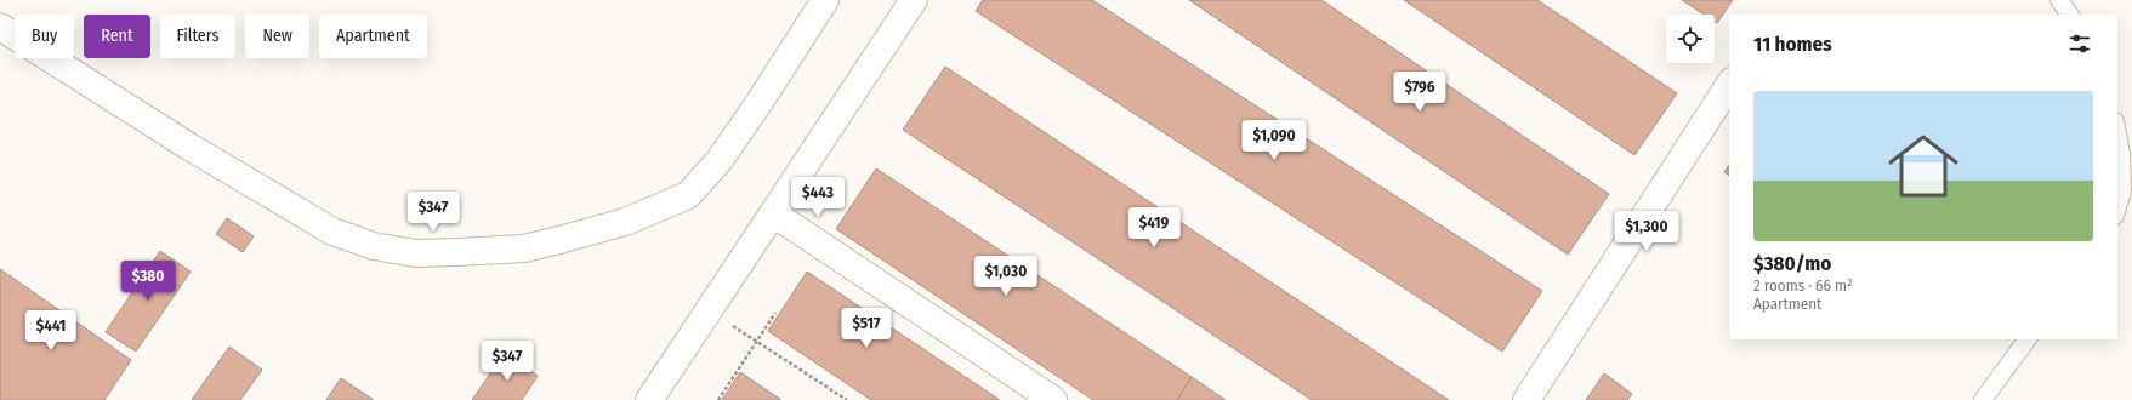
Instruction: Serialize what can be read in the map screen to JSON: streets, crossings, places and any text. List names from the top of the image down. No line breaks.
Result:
{"page":{"chip":["Buy","Rent","Filters","New","Apartment"],"heading":"11 homes","price":["$796","$1,090","$443","$347","$419","$1,300","$1,030","$380","$517","$441","$347"],"list":[{"name":"$380/mo","note":"2 rooms · 66 m² · Apartment"}]}}
